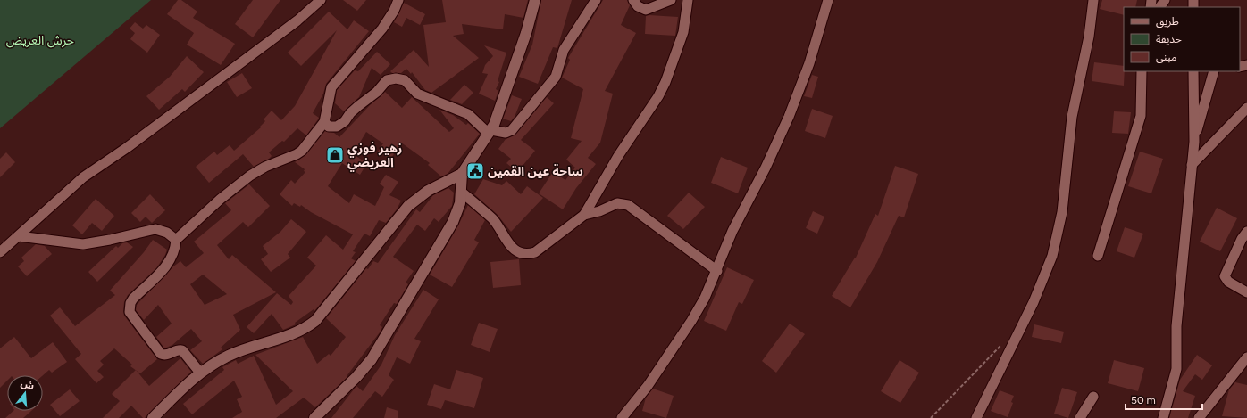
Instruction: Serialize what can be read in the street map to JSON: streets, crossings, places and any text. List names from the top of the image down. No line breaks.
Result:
{"parks":["حرش العريض"],"places":{"shop":["زهير فوزي العريضي"],"public building":["ساحة عين القمين"]},"legend":["طريق","حديقة","مبنى"],"scale_bar":"50 m","north":"top"}
